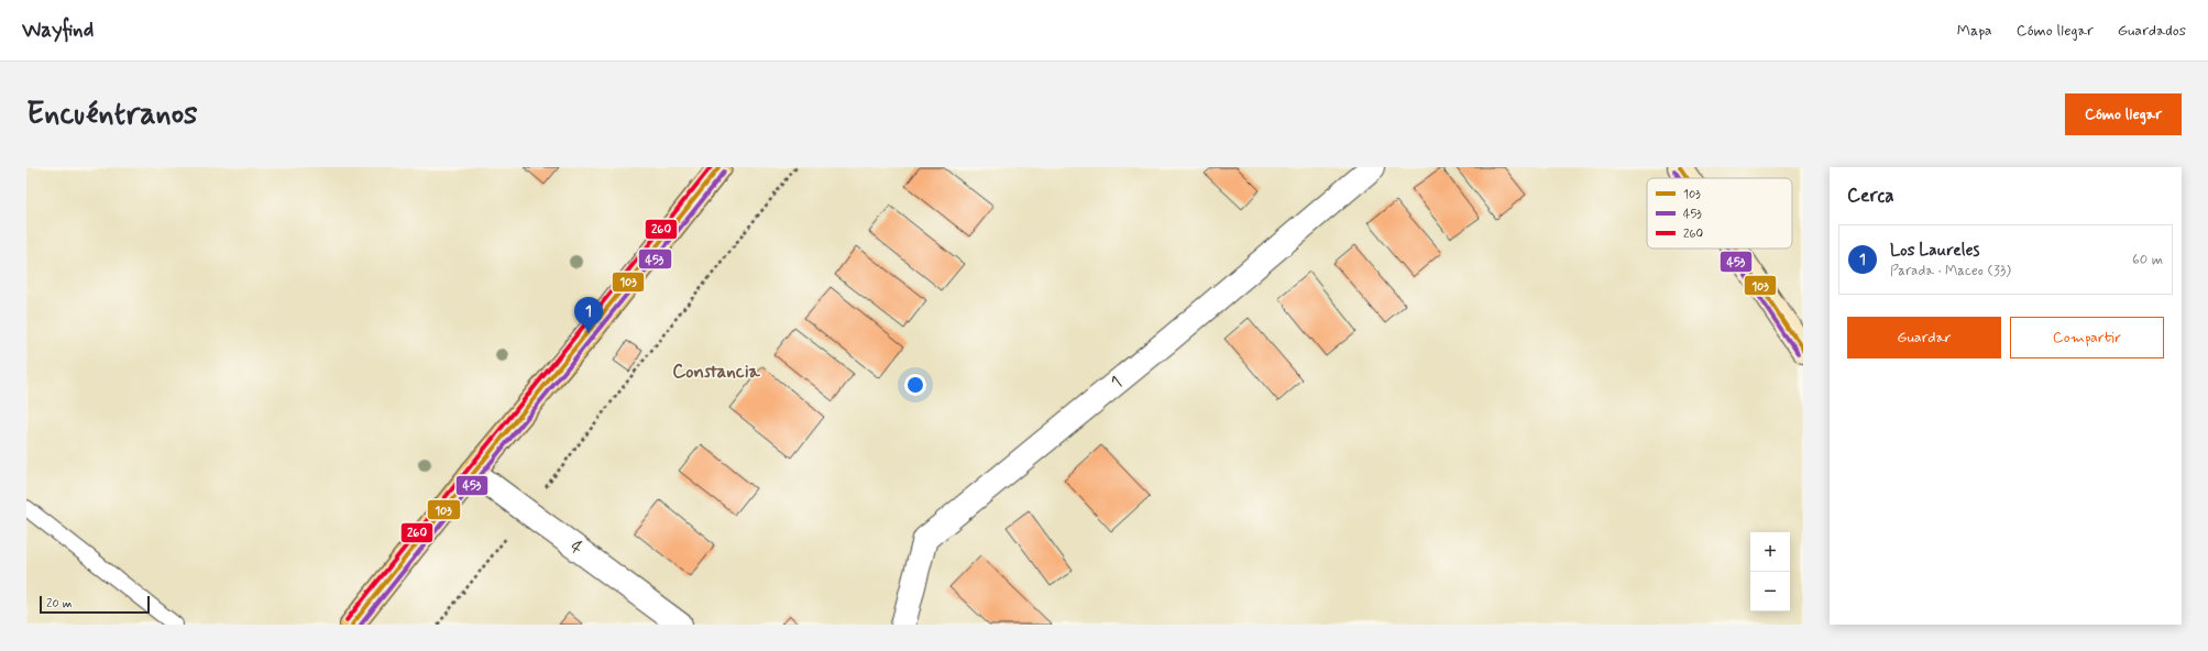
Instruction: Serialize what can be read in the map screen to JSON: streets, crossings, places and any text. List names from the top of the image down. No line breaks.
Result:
{"streets":{"street":["1","4"]},"districts":["Constancia"],"lines":["transit line 103","transit line 260","transit line 453"],"legend":["103","453","260"],"scale_bar":"20 m","page":{"header":"Wayfind","nav":["Mapa","Cómo llegar","Guardados"],"buttons":["Cómo llegar",["Guardar","Compartir"]],"title":"Encuéntranos","heading":"Cerca","list":[{"mark":"1","name":"Los Laureles","note":"Parada · Maceo (33)","value":"60 m"}],"pins":"1","map_buttons":["+","−"],"scale":"20 m"}}
